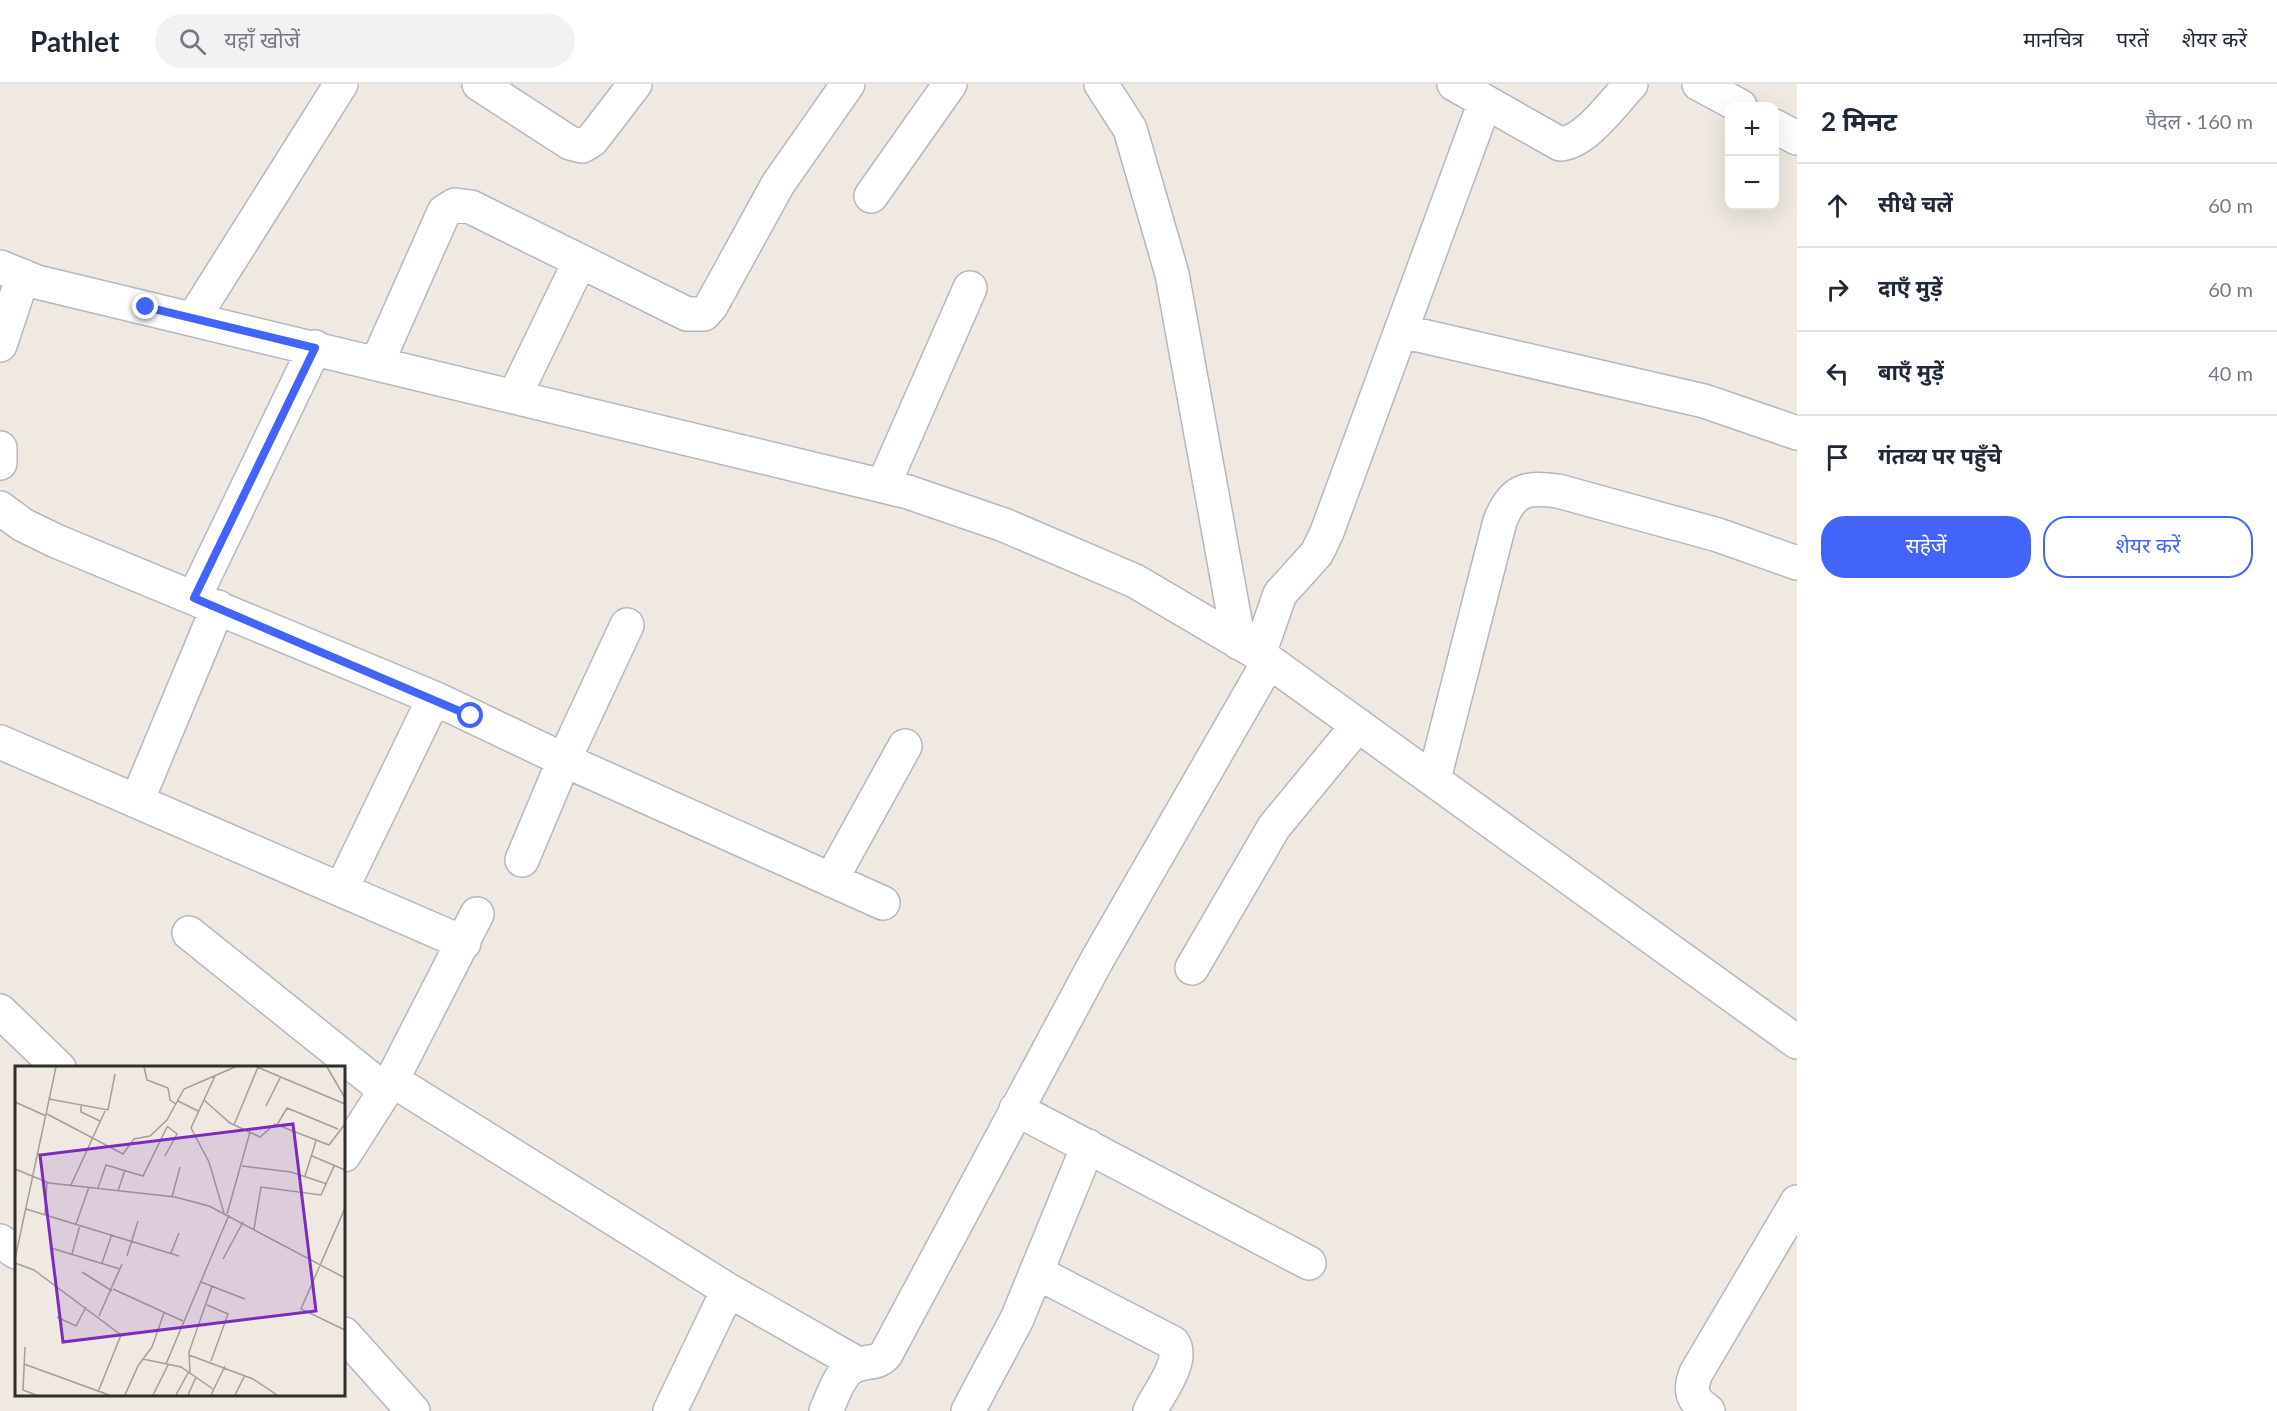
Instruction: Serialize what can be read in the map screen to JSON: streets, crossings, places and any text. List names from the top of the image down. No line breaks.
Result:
{"page":{"header":"Pathlet","search":"यहाँ खोजें","nav":["मानचित्र","परतें","शेयर करें"],"heading":["2 मिनट","पैदल · 160 m"],"map_buttons":["+","−"],"list":[["सीधे चलें","60 m"],["दाएँ मुड़ें","60 m"],["बाएँ मुड़ें","40 m"],"गंतव्य पर पहुँचे"],"buttons":["सहेजें","शेयर करें"]}}
